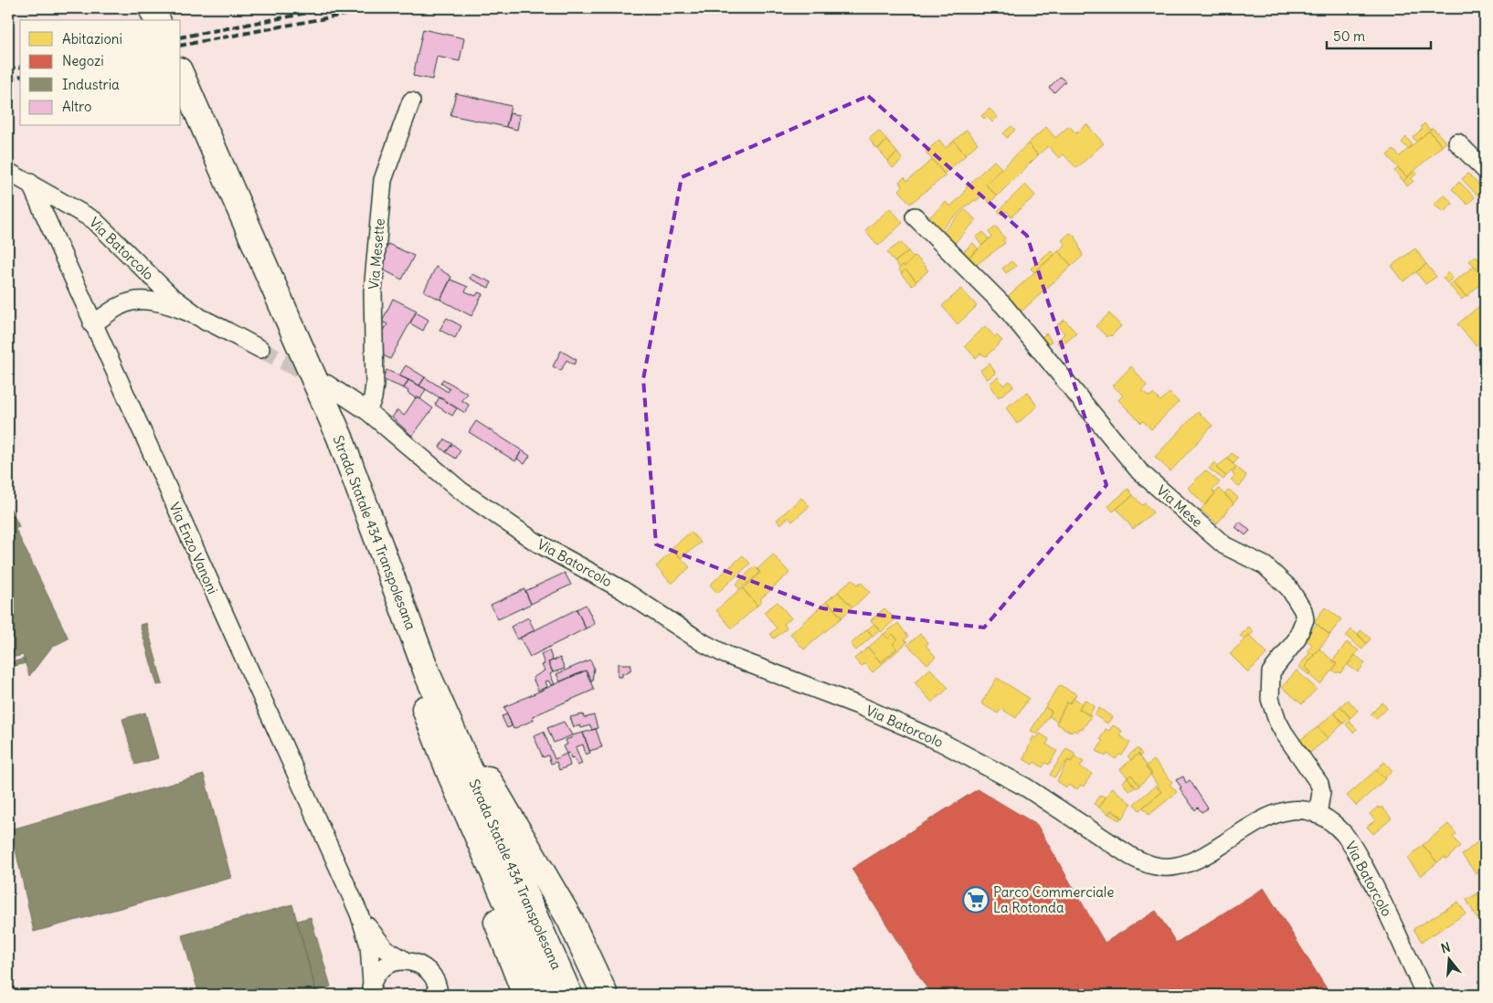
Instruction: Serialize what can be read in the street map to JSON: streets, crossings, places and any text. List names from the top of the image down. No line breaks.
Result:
{"streets":{"highway":["Strada Statale 434 Transpolesana"],"street":["Via Batorcolo","Via Mesette","Via Mese","Via Enzo Vanoni"]},"crossings":[["Via Batorcolo","Via Mesette"],["Via Batorcolo","Via Mese"],["Via Batorcolo","Via Enzo Vanoni"]],"places":{"supermarket":["Parco Commerciale La Rotonda"]},"legend":["Abitazioni","Negozi","Industria","Altro"],"scale_bar":"50 m","north":"top"}
